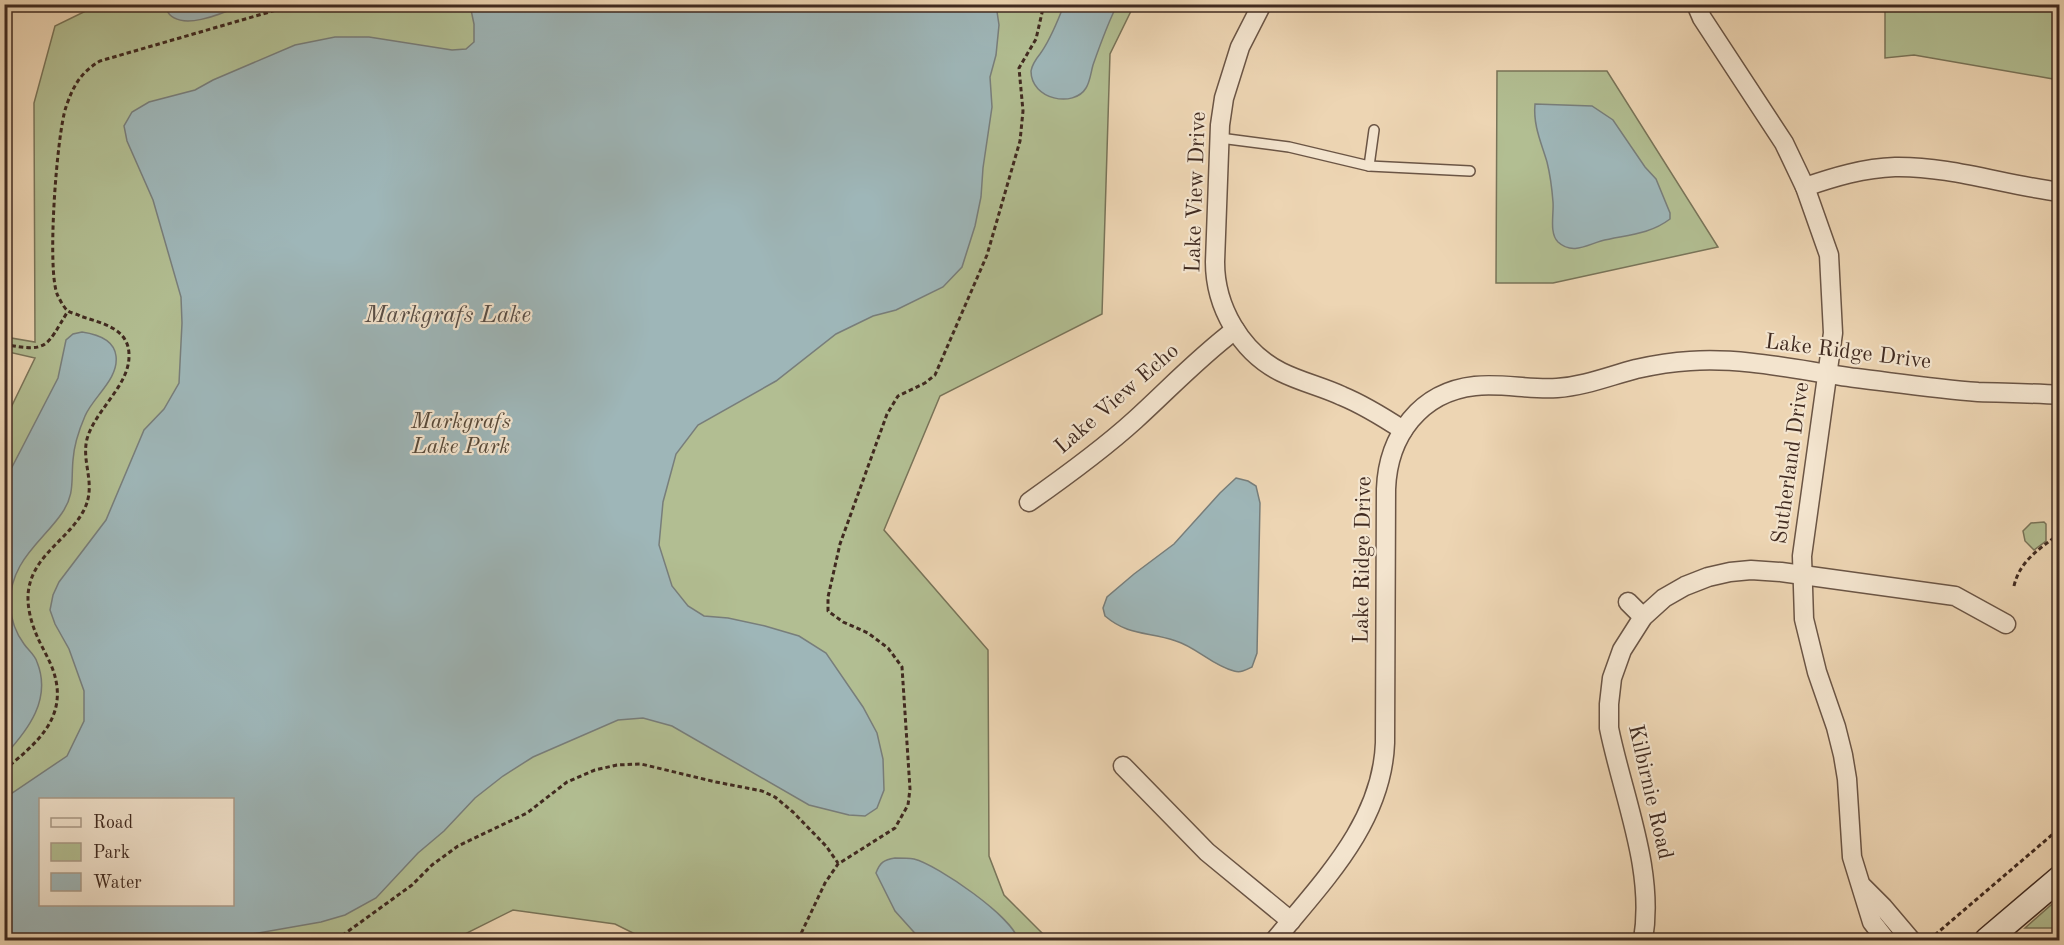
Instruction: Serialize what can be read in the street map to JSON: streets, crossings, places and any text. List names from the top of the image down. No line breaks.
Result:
{"streets":{"street":["Lake View Drive","Lake Ridge Drive","Lake View Echo","Sutherland Drive","Kilbirnie Road"]},"crossings":[["Lake View Drive","Lake Ridge Drive"],["Lake View Drive","Lake View Echo"],["Lake Ridge Drive","Sutherland Drive"],["Sutherland Drive","Kilbirnie Road"]],"water":["Markgrafs Lake"],"parks":["Markgrafs Lake Park"],"legend":["Road","Park","Water"]}
